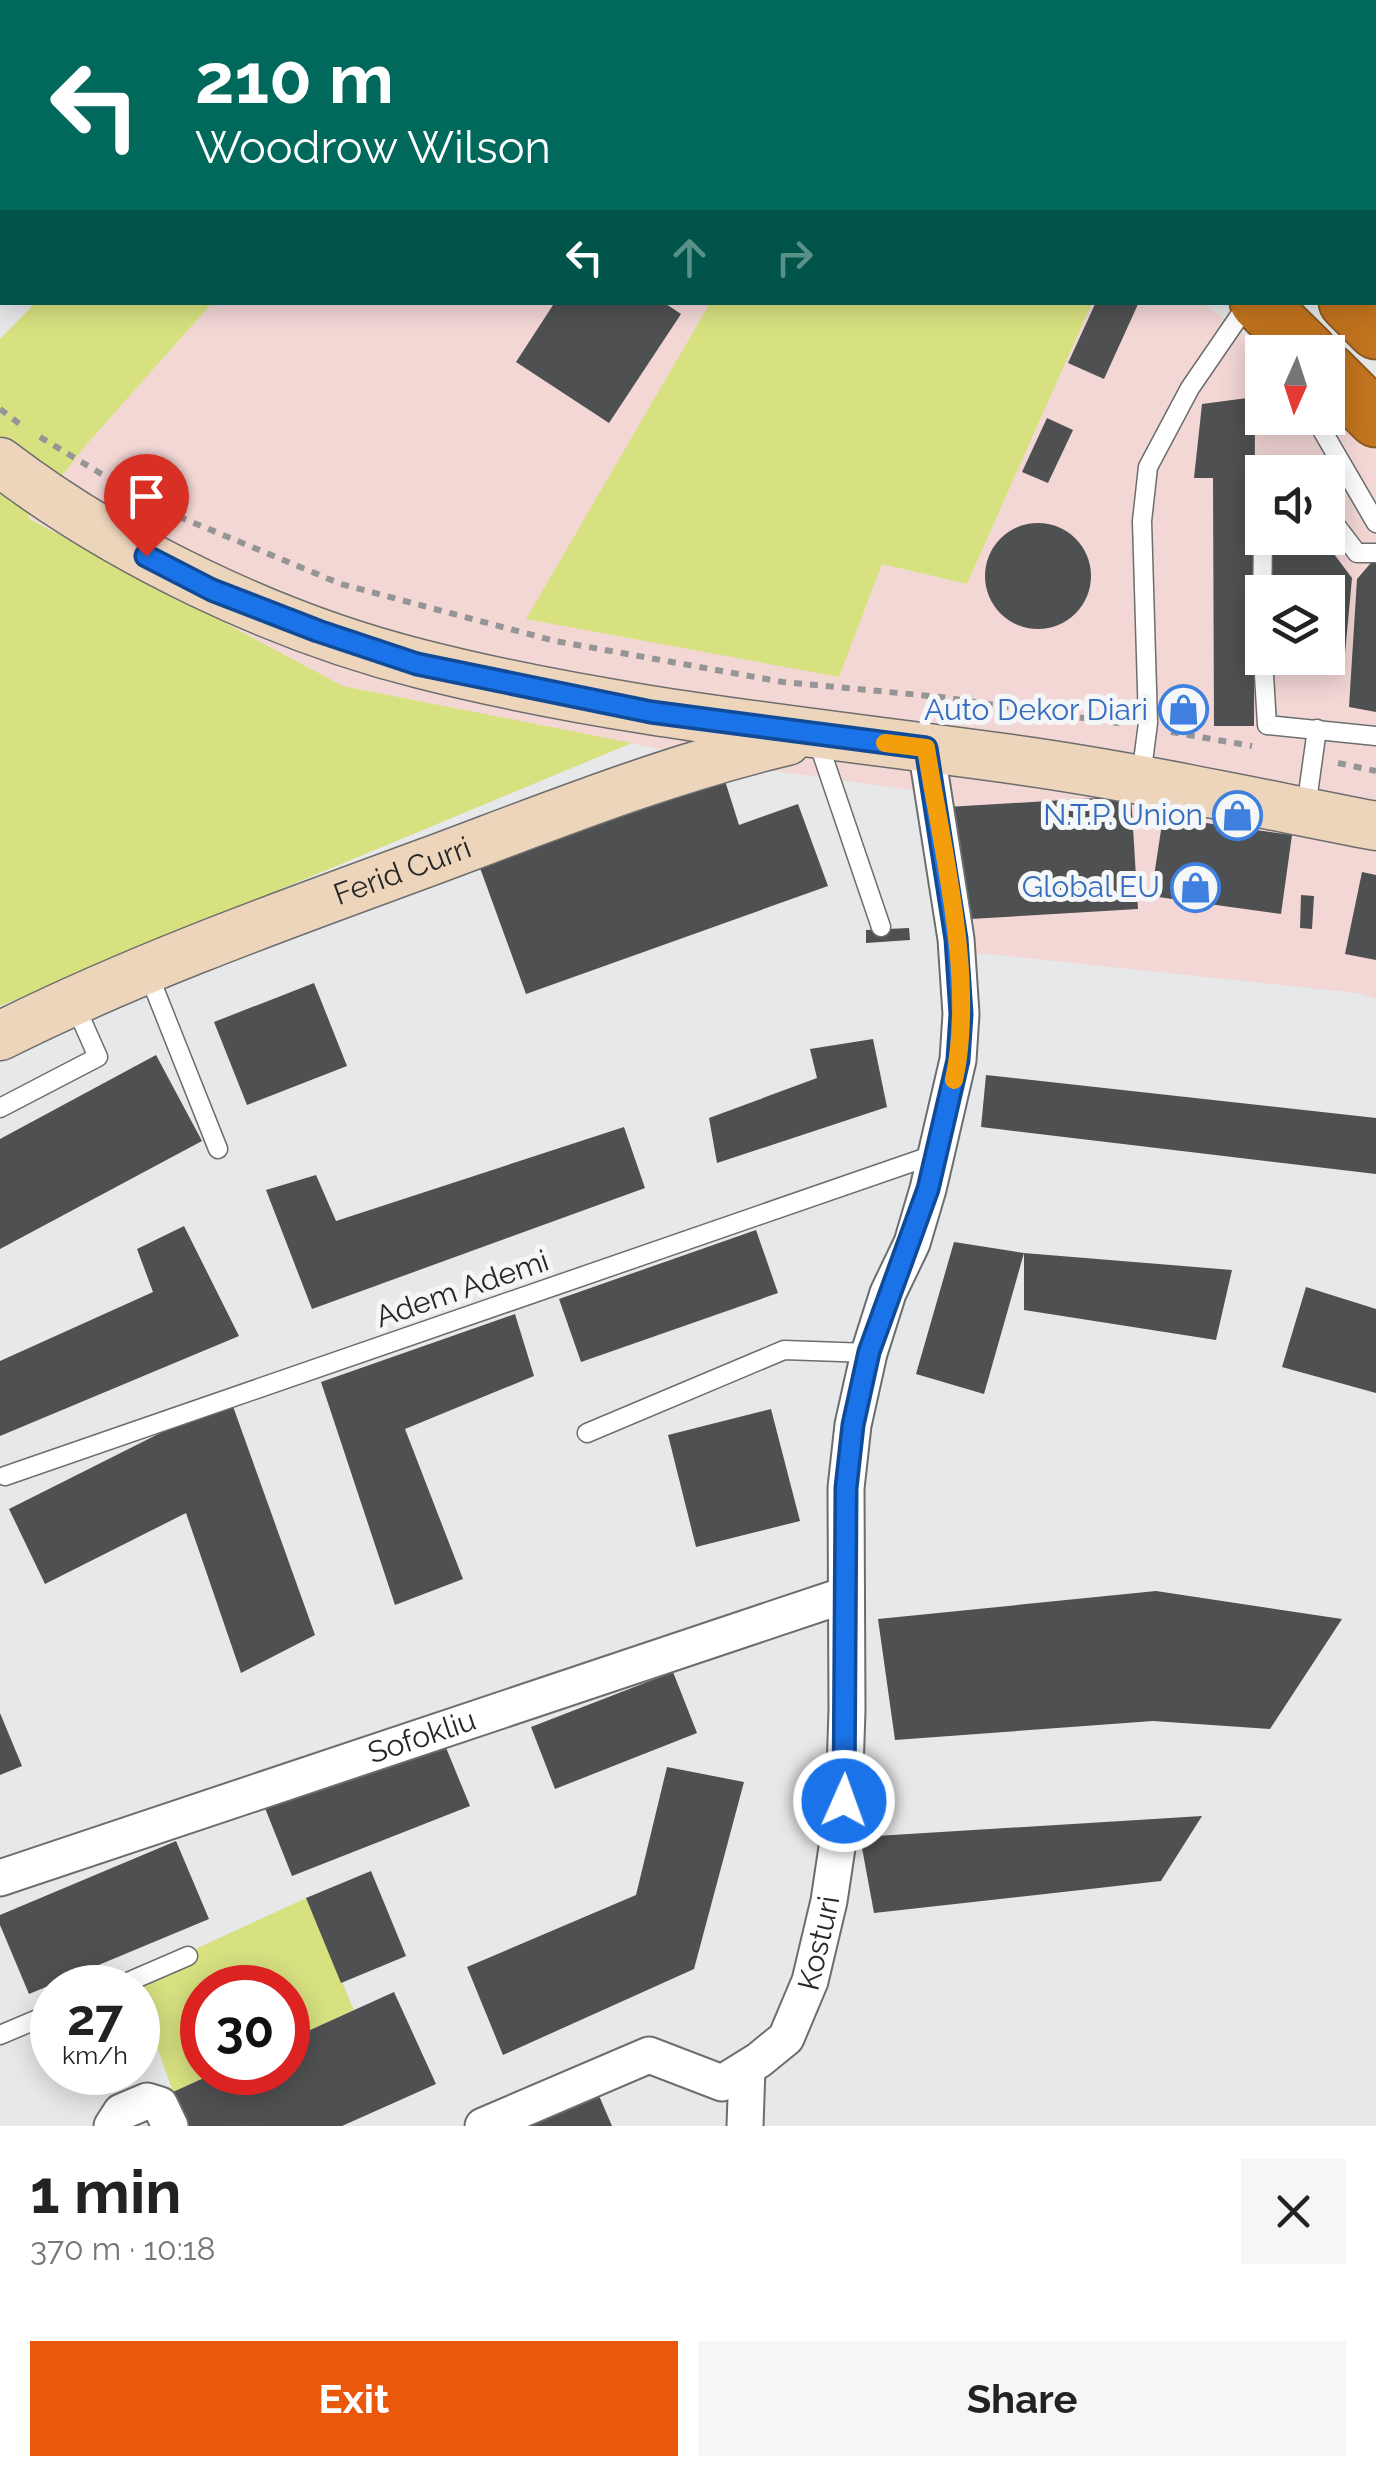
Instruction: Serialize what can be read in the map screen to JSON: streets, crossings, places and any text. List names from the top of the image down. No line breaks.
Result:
{"streets":{"main road":["Ferid Curri"],"street":["Sofokliu","Kosturi"],"lane":["Adem Ademi"]},"crossings":[["Adem Ademi","Kosturi"],["Sofokliu","Kosturi"]],"places":{"shop":["Auto Dekor Diari","N.T.P. Union","Global EU"]},"north":"bottom","page":{"turn":["210 m","Woodrow Wilson"],"speed":"27 km/h","limit":"30","heading":["1 min","370 m · 10:18"],"buttons":["Exit","Share"]}}
